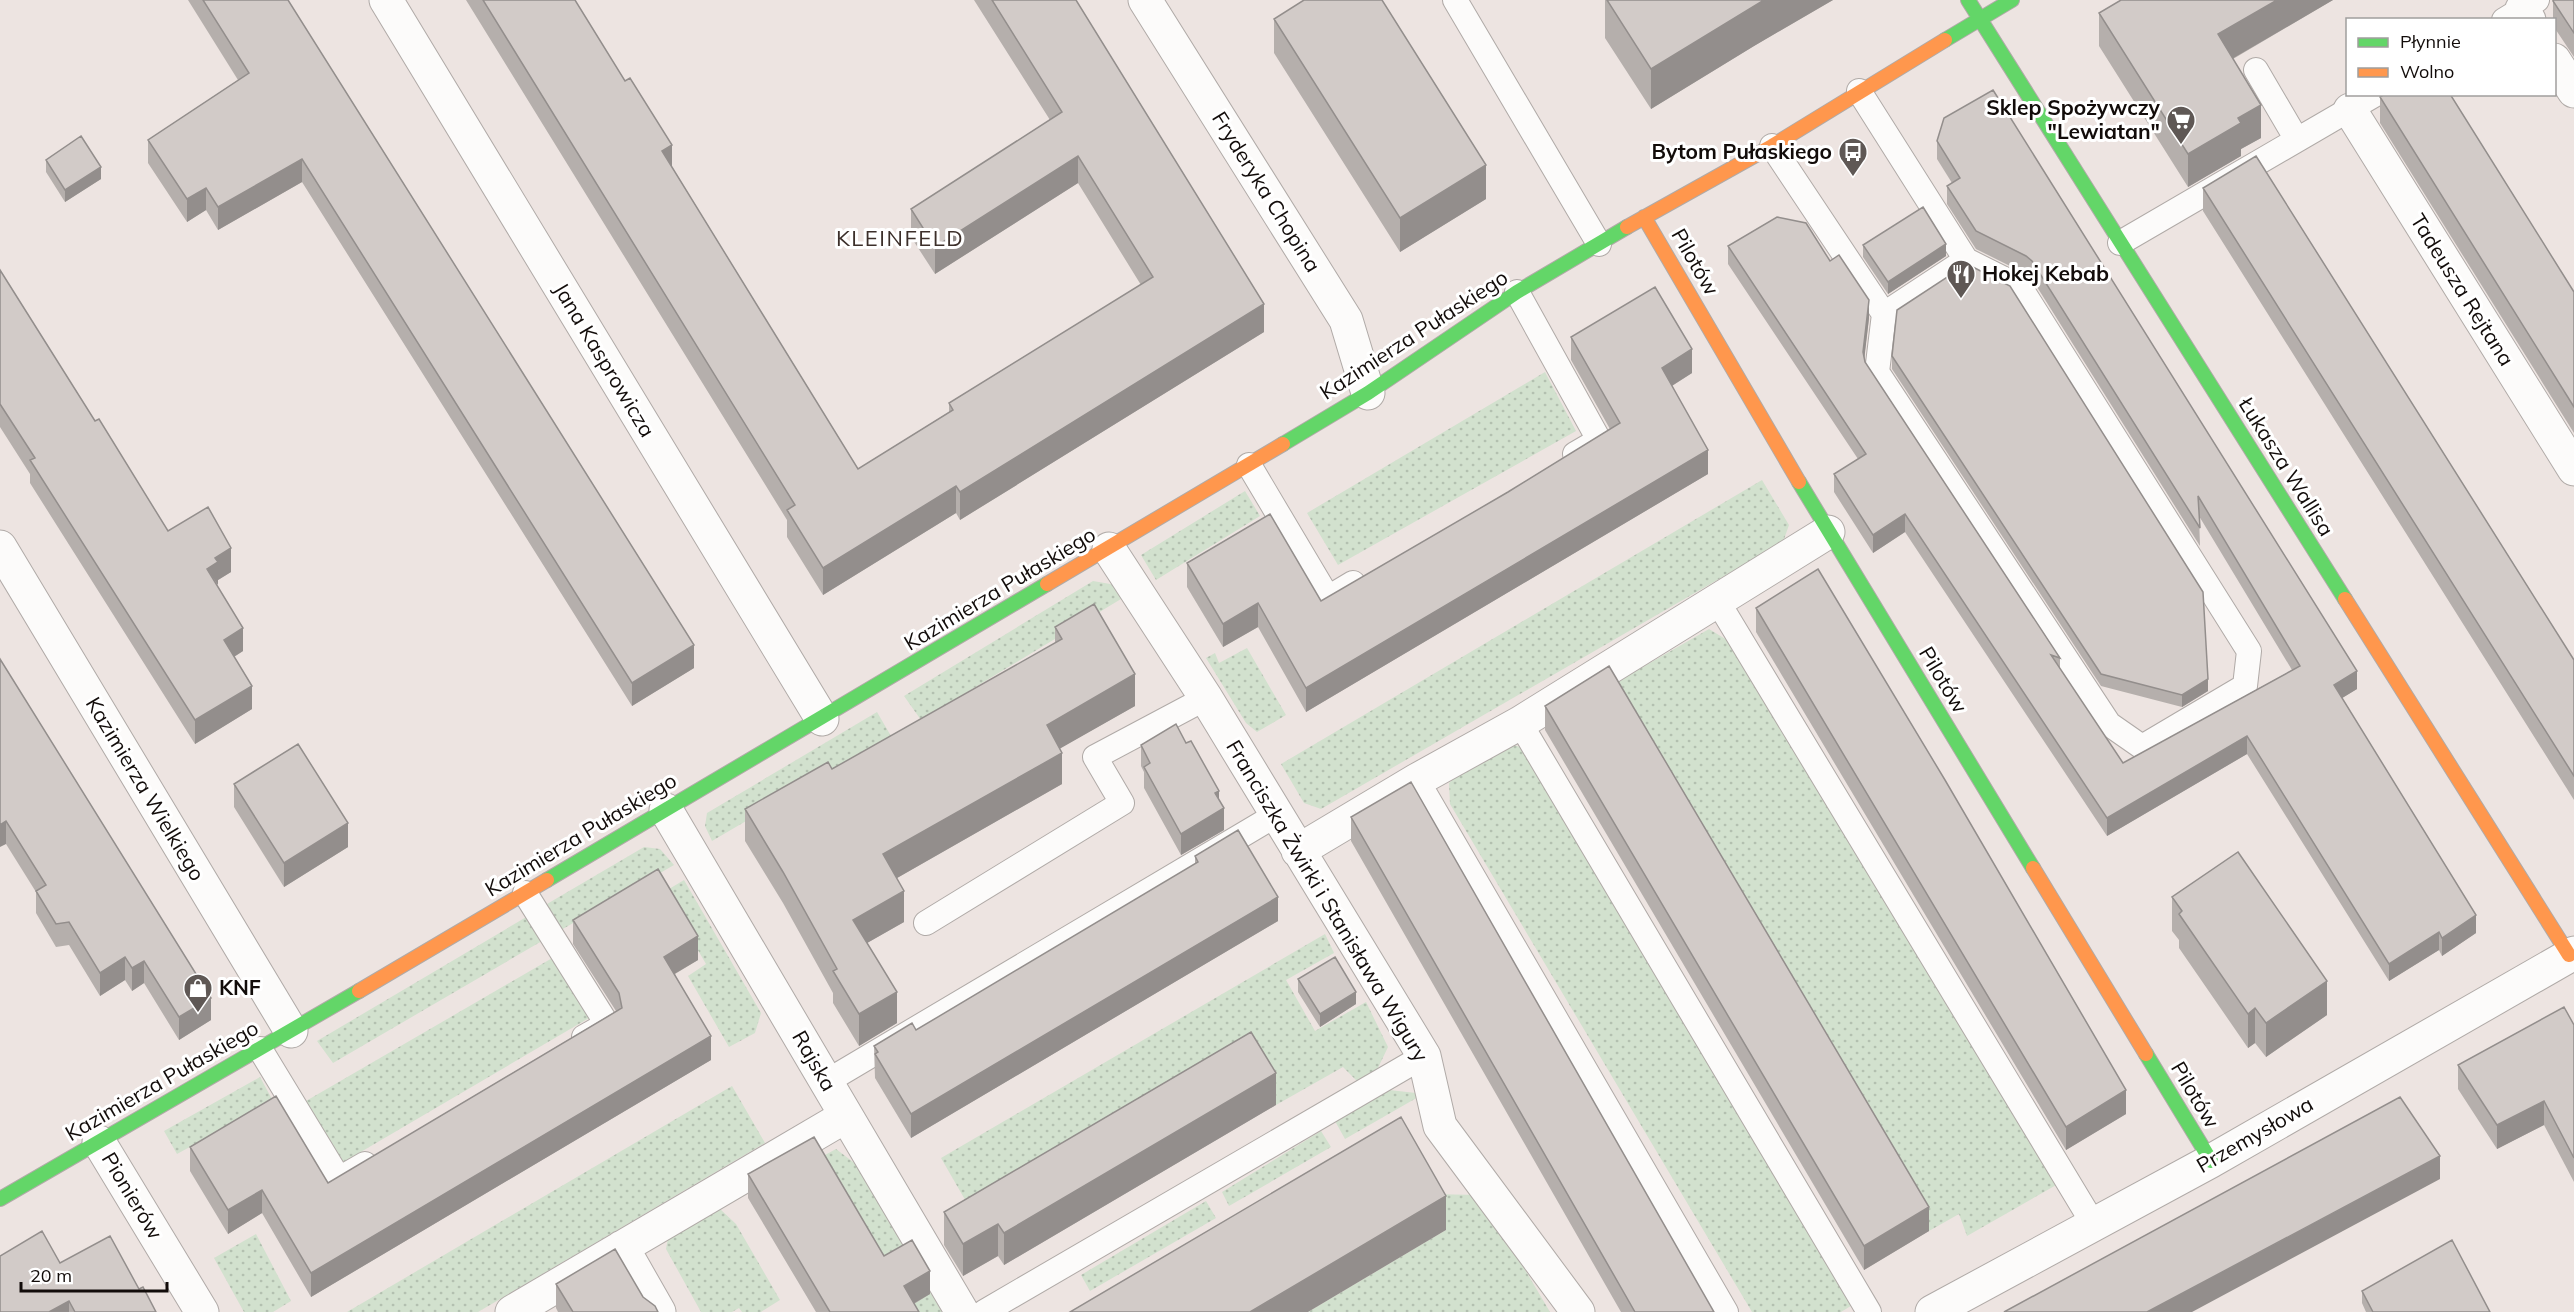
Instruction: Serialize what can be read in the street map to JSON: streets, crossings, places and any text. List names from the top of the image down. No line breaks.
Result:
{"streets":{"street":["Fryderyka Chopina","Pilotów","Tadeusza Rejtana","Kazimierza Pułaskiego","Jana Kasprowicza","Łukasza Wallisa","Kazimierza Wielkiego","Franciszka Żwirki i Stanisława Wigury","Rajska","Przemysłowa","Pionierów"]},"crossings":[["Fryderyka Chopina","Kazimierza Pułaskiego"],["Pilotów","Kazimierza Pułaskiego"],["Pilotów","Przemysłowa"],["Kazimierza Pułaskiego","Jana Kasprowicza"],["Kazimierza Pułaskiego","Łukasza Wallisa"],["Kazimierza Pułaskiego","Kazimierza Wielkiego"],["Kazimierza Pułaskiego","Franciszka Żwirki i Stanisława Wigury"],["Kazimierza Pułaskiego","Rajska"],["Kazimierza Pułaskiego","Pionierów"],["Łukasza Wallisa","Przemysłowa"]],"districts":["KLEINFELD"],"places":{"supermarket":["Sklep Spożywczy \"Lewiatan\""],"bus stop":["Bytom Pułaskiego"],"restaurant":["Hokej Kebab"],"shop":["KNF"]},"legend":["Płynnie","Wolno"],"scale_bar":"20 m"}
